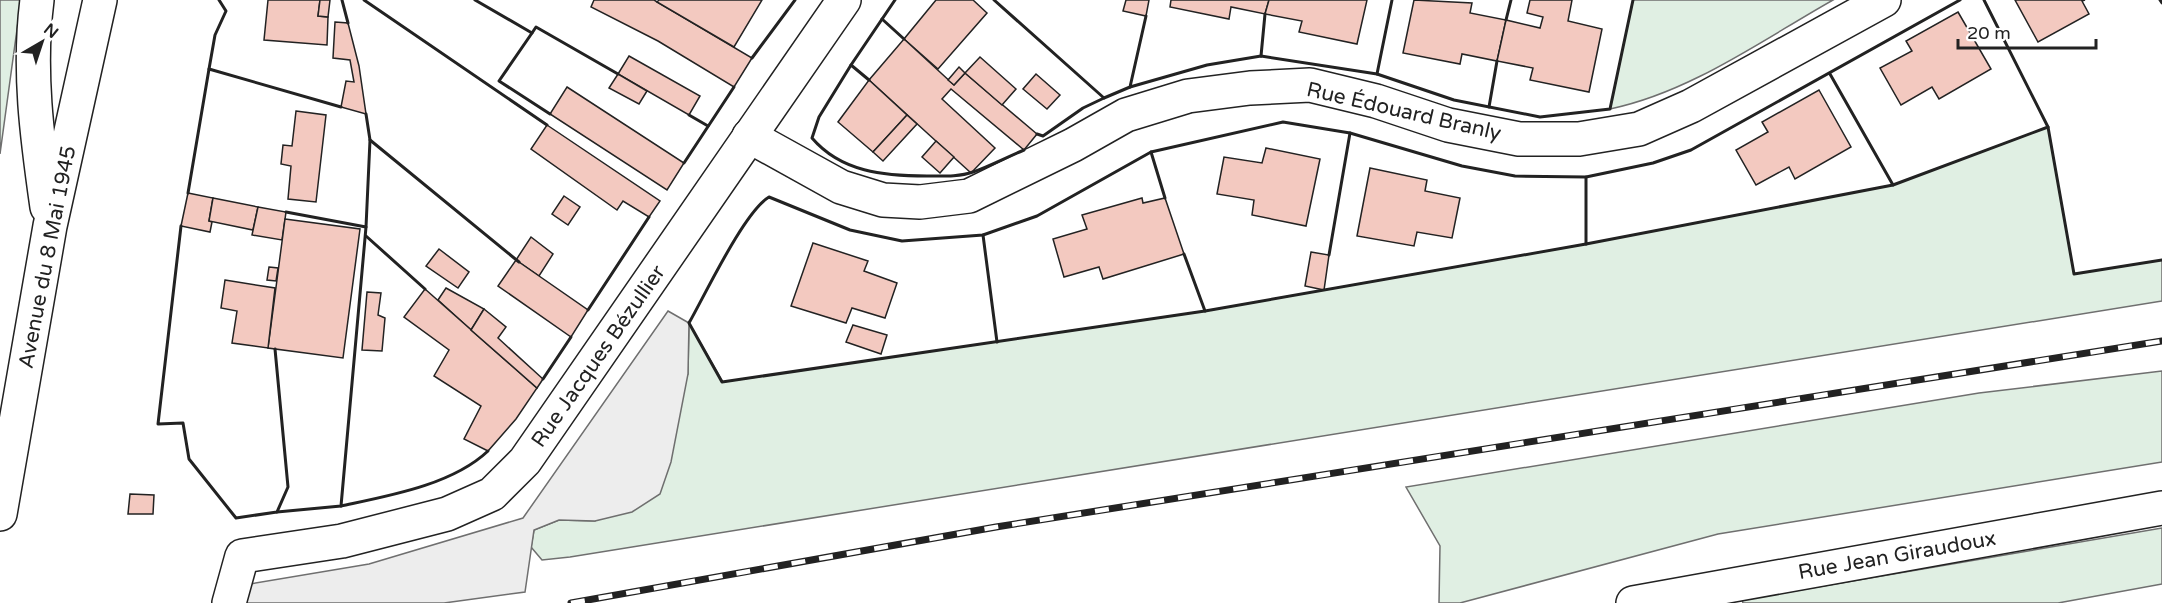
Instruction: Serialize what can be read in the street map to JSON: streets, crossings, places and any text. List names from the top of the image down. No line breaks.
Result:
{"streets":{"street":["Rue Édouard Branly","Avenue du 8 Mai 1945","Rue Jacques Bézullier","Rue Jean Giraudoux"]},"crossings":[["Rue Édouard Branly","Rue Jacques Bézullier"]],"scale_bar":"20 m","north":"top right"}
